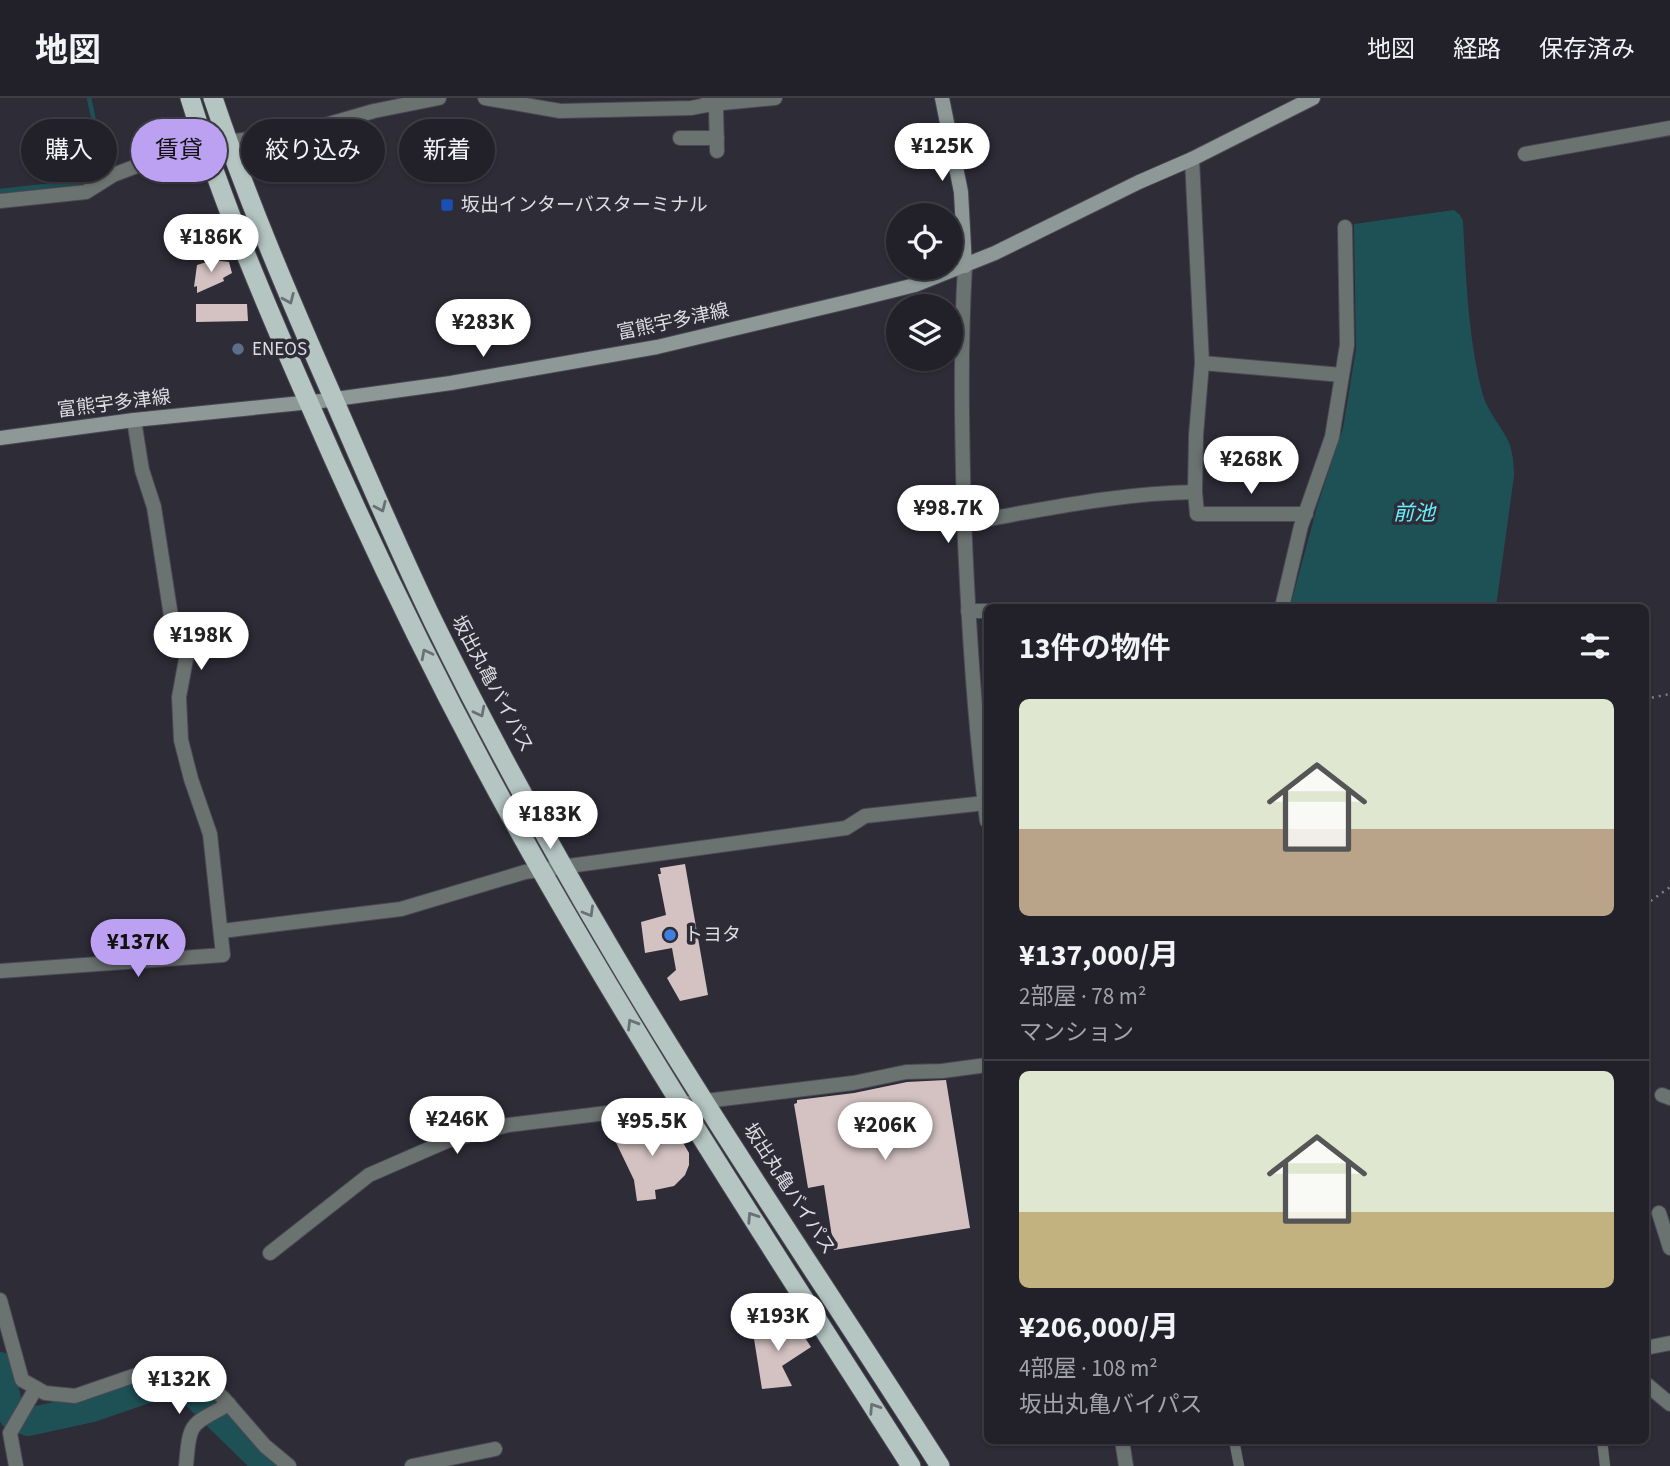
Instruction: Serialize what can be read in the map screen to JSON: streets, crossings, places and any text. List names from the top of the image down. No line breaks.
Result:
{"streets":{"highway":["坂出丸亀バイパス"],"main road":["富熊宇多津線"]},"crossings":[["富熊宇多津線","坂出丸亀バイパス"]],"water":["前池"],"places":{"transit":["坂出インターバスターミナル"],"other":["ENEOS","トヨタ"]},"page":{"header":"地図","nav":["地図","経路","保存済み"],"chip":["購入","賃貸","絞り込み","新着"],"price":["¥125K","¥186K","¥283K","¥268K","¥98.7K","¥198K","¥183K","¥137K","¥246K","¥95.5K","¥206K","¥193K","¥132K"],"heading":"13件の物件","list":[{"name":"¥137,000/月","note":"2部屋 · 78 m² · マンション"},{"name":"¥206,000/月","note":"4部屋 · 108 m² · 坂出丸亀バイパス"}]}}
